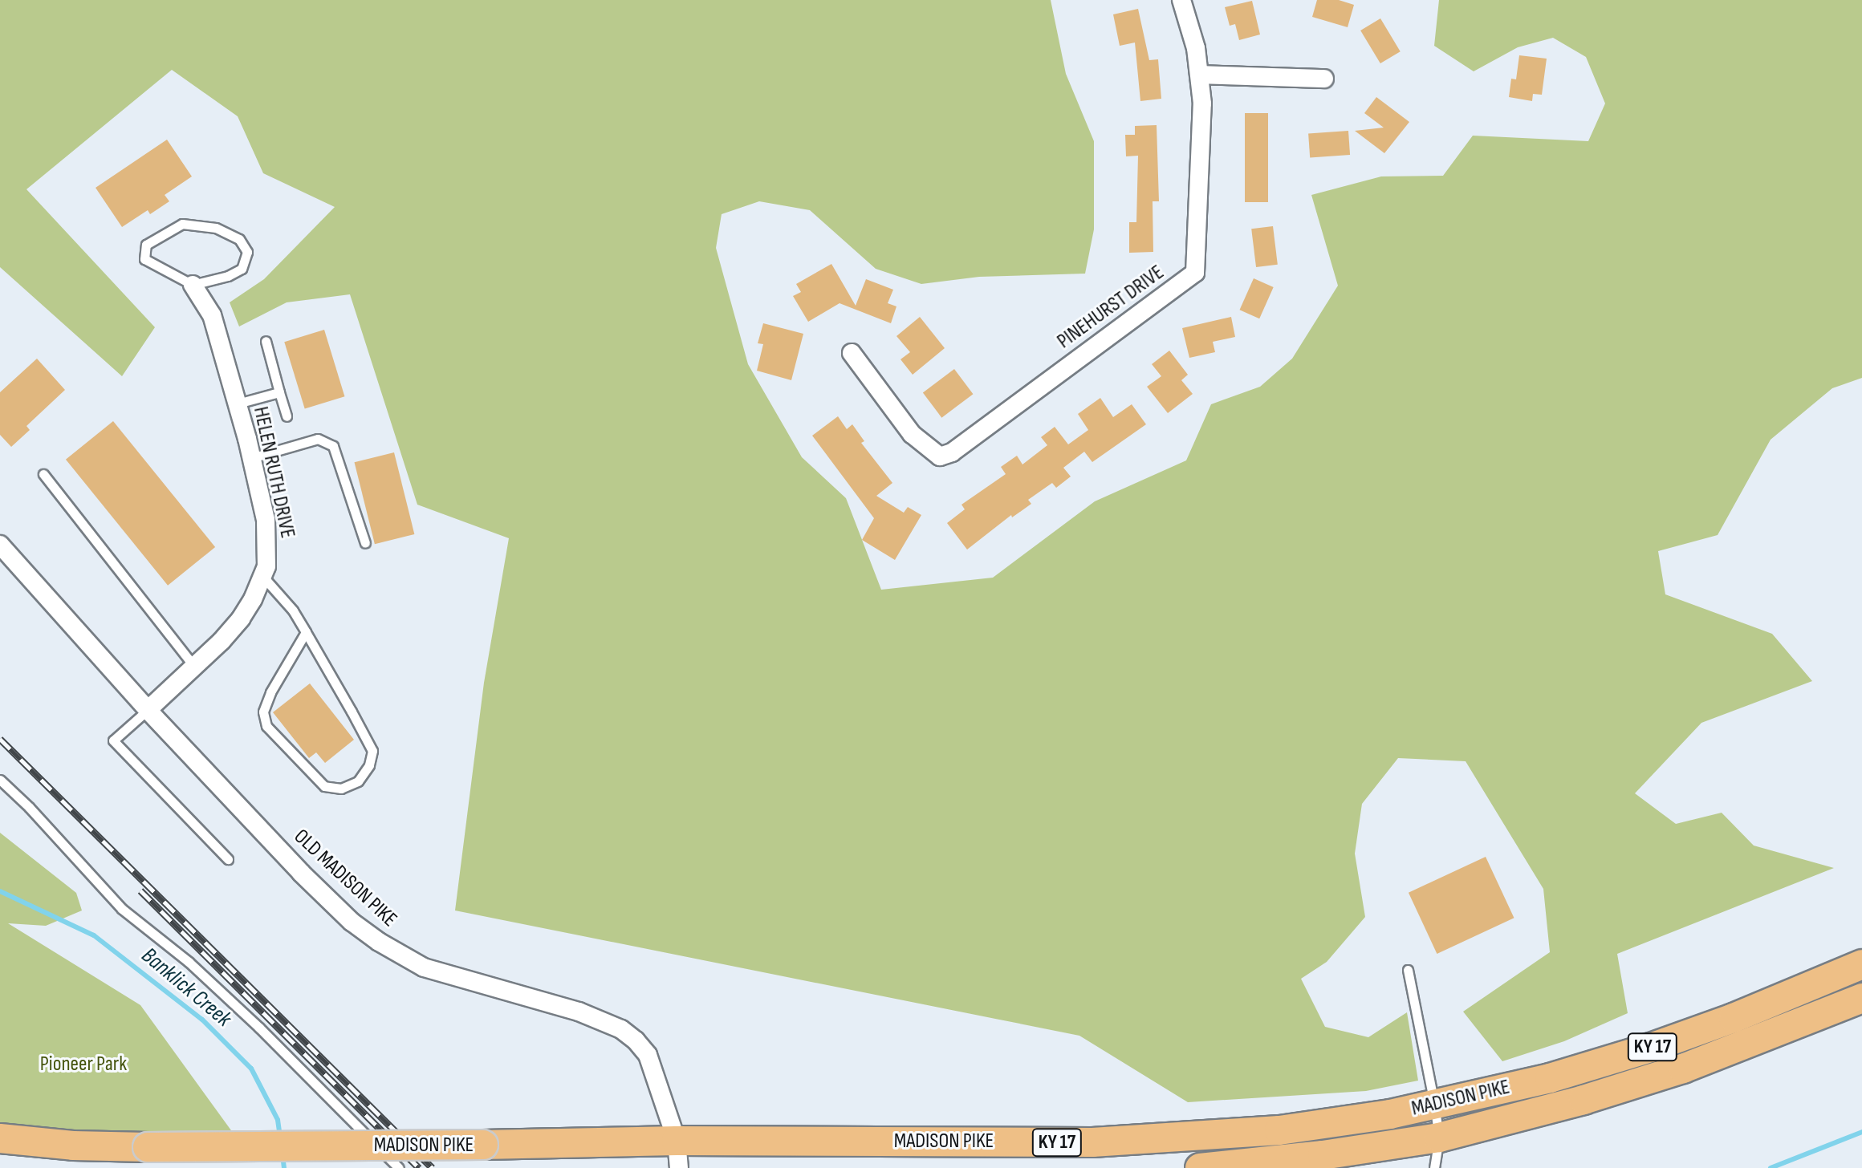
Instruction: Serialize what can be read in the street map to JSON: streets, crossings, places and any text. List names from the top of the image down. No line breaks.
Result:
{"streets":{"main road":["KY 17","MADISON PIKE"],"street":["PINEHURST DRIVE","HELEN RUTH DRIVE","OLD MADISON PIKE"]},"crossings":[["HELEN RUTH DRIVE","OLD MADISON PIKE"],["OLD MADISON PIKE","MADISON PIKE"]],"water":["Banklick Creek"],"parks":["Pioneer Park"]}
